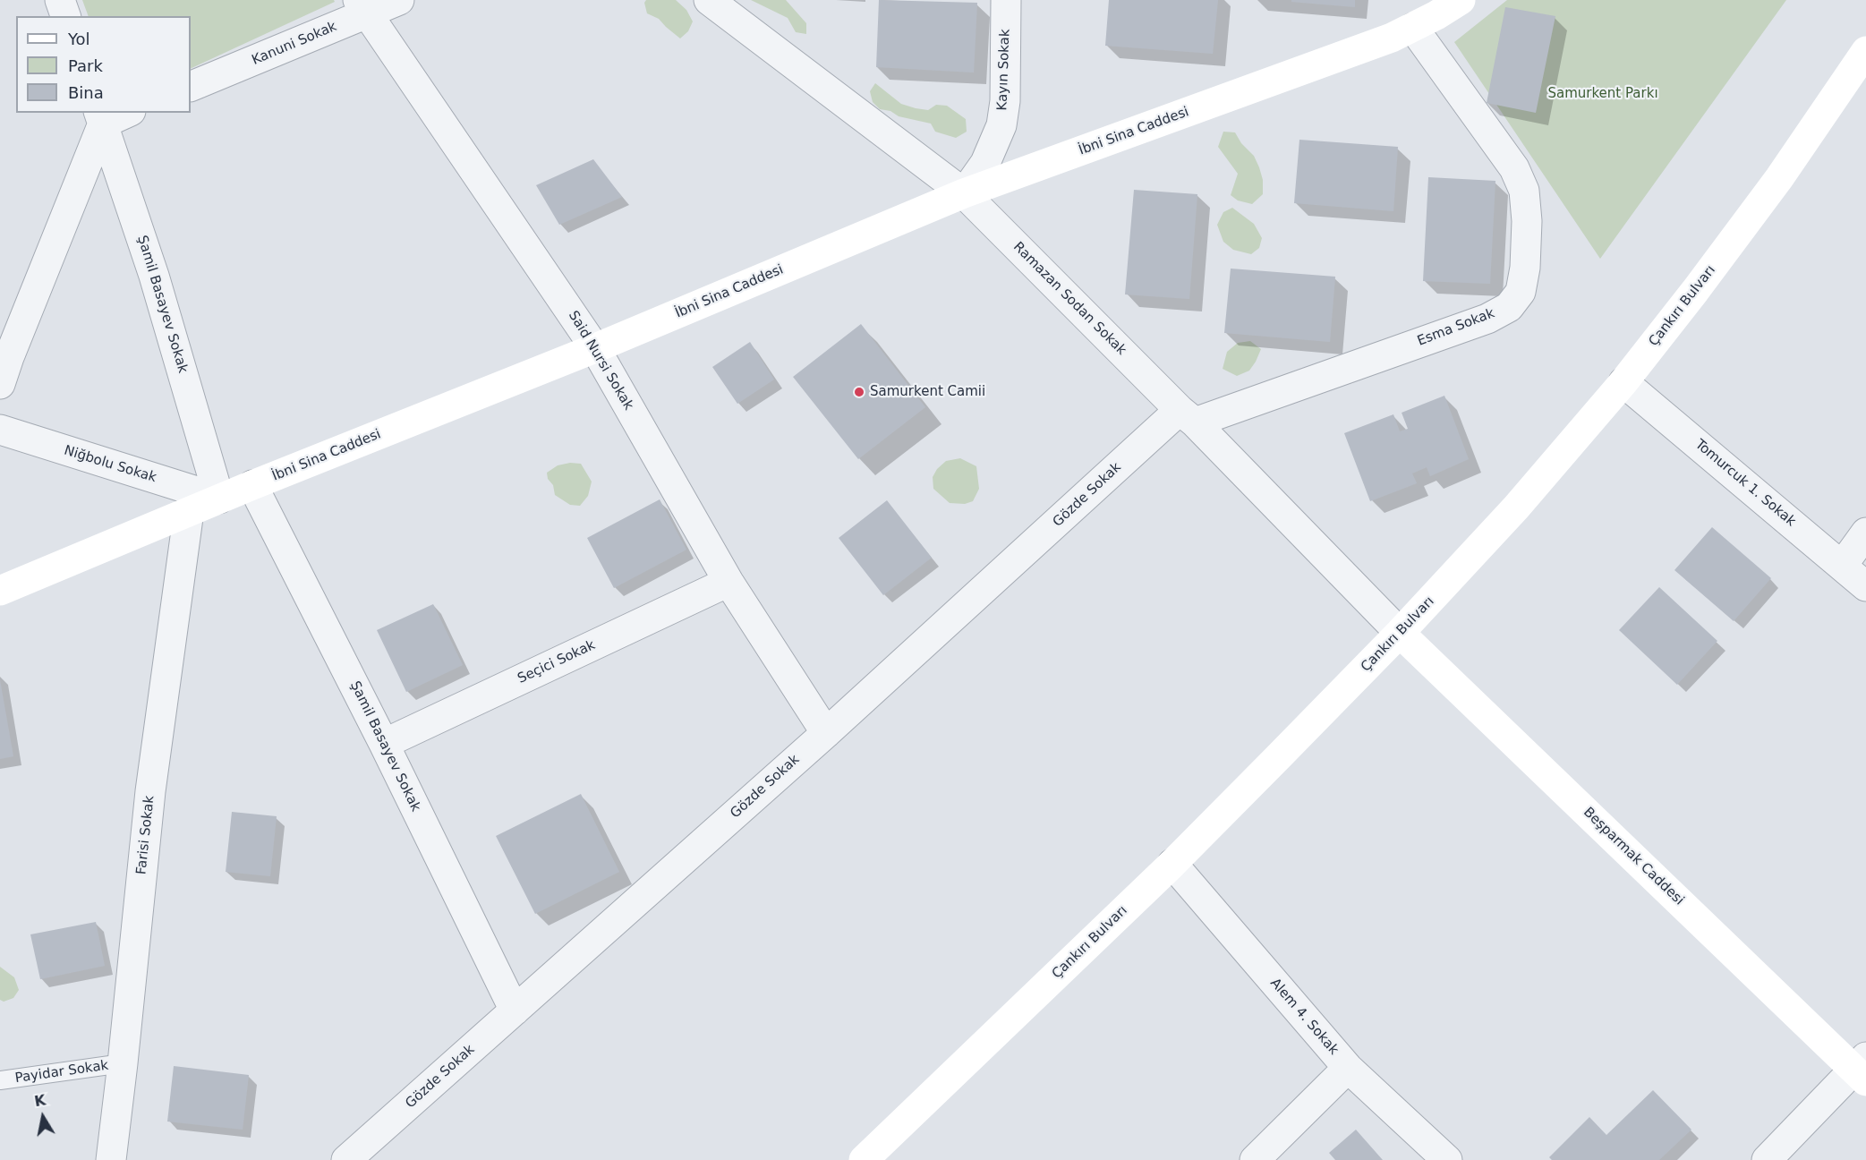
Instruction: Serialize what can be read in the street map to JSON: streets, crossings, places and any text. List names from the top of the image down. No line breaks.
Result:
{"streets":{"street":["Kanuni Sokak","Kayın Sokak","İbni Sina Caddesi","Ramazan Sodan Sokak","Şamil Basayev Sokak","Çankırı Bulvarı","Esma Sokak","Said Nursi Sokak","Niğbolu Sokak","Tomurcuk 1. Sokak","Gözde Sokak","Seçici Sokak","Farisi Sokak","Beşparmak Caddesi","Alem 4. Sokak"],"lane":["Payidar Sokak"]},"crossings":[["Kanuni Sokak","Said Nursi Sokak"],["Kayın Sokak","İbni Sina Caddesi"],["Kayın Sokak","Ramazan Sodan Sokak"],["İbni Sina Caddesi","Ramazan Sodan Sokak"],["İbni Sina Caddesi","Şamil Basayev Sokak"],["İbni Sina Caddesi","Esma Sokak"],["İbni Sina Caddesi","Said Nursi Sokak"],["İbni Sina Caddesi","Niğbolu Sokak"],["İbni Sina Caddesi","Farisi Sokak"],["Ramazan Sodan Sokak","Çankırı Bulvarı"],["Ramazan Sodan Sokak","Esma Sokak"],["Ramazan Sodan Sokak","Gözde Sokak"],["Ramazan Sodan Sokak","Beşparmak Caddesi"],["Şamil Basayev Sokak","Niğbolu Sokak"],["Şamil Basayev Sokak","Gözde Sokak"],["Şamil Basayev Sokak","Seçici Sokak"],["Çankırı Bulvarı","Tomurcuk 1. Sokak"],["Çankırı Bulvarı","Beşparmak Caddesi"],["Çankırı Bulvarı","Alem 4. Sokak"],["Esma Sokak","Gözde Sokak"],["Said Nursi Sokak","Gözde Sokak"],["Said Nursi Sokak","Seçici Sokak"],["Farisi Sokak","Payidar Sokak"]],"parks":["Samurkent Parkı"],"places":["Samurkent Camii"],"legend":["Yol","Park","Bina"],"north":"top"}
